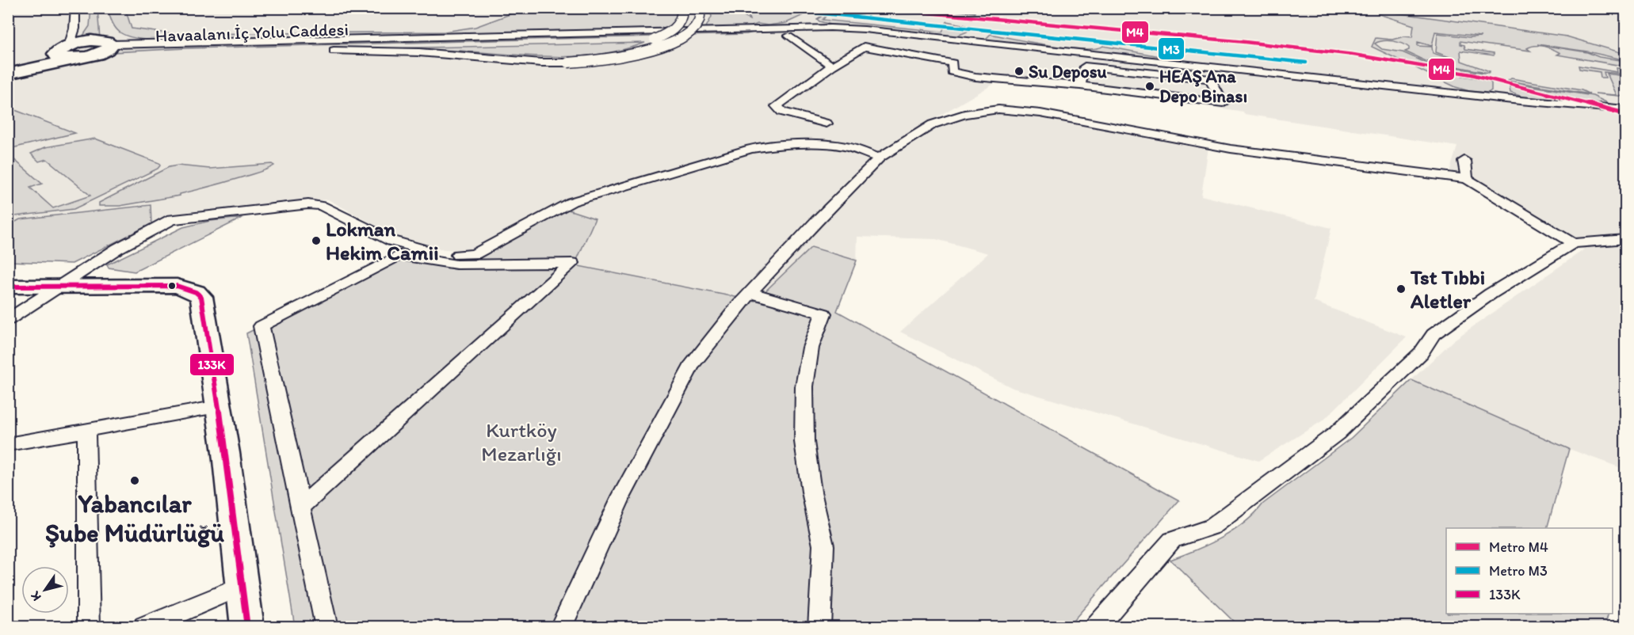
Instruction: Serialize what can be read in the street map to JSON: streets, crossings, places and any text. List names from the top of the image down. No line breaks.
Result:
{"streets":{"street":["Havaalanı İç Yolu Caddesi"]},"parks":["Kurtköy Mezarlığı"],"places":["Su Deposu","HEAŞ Ana Depo Binası","Lokman Hekim Camii","Tst Tıbbi Aletler","Yabancılar Şube Müdürlüğü"],"lines":["metro line M4","metro line M3","transit line 133K"],"legend":["Metro M4","Metro M3","133K"],"north":"bottom left"}
